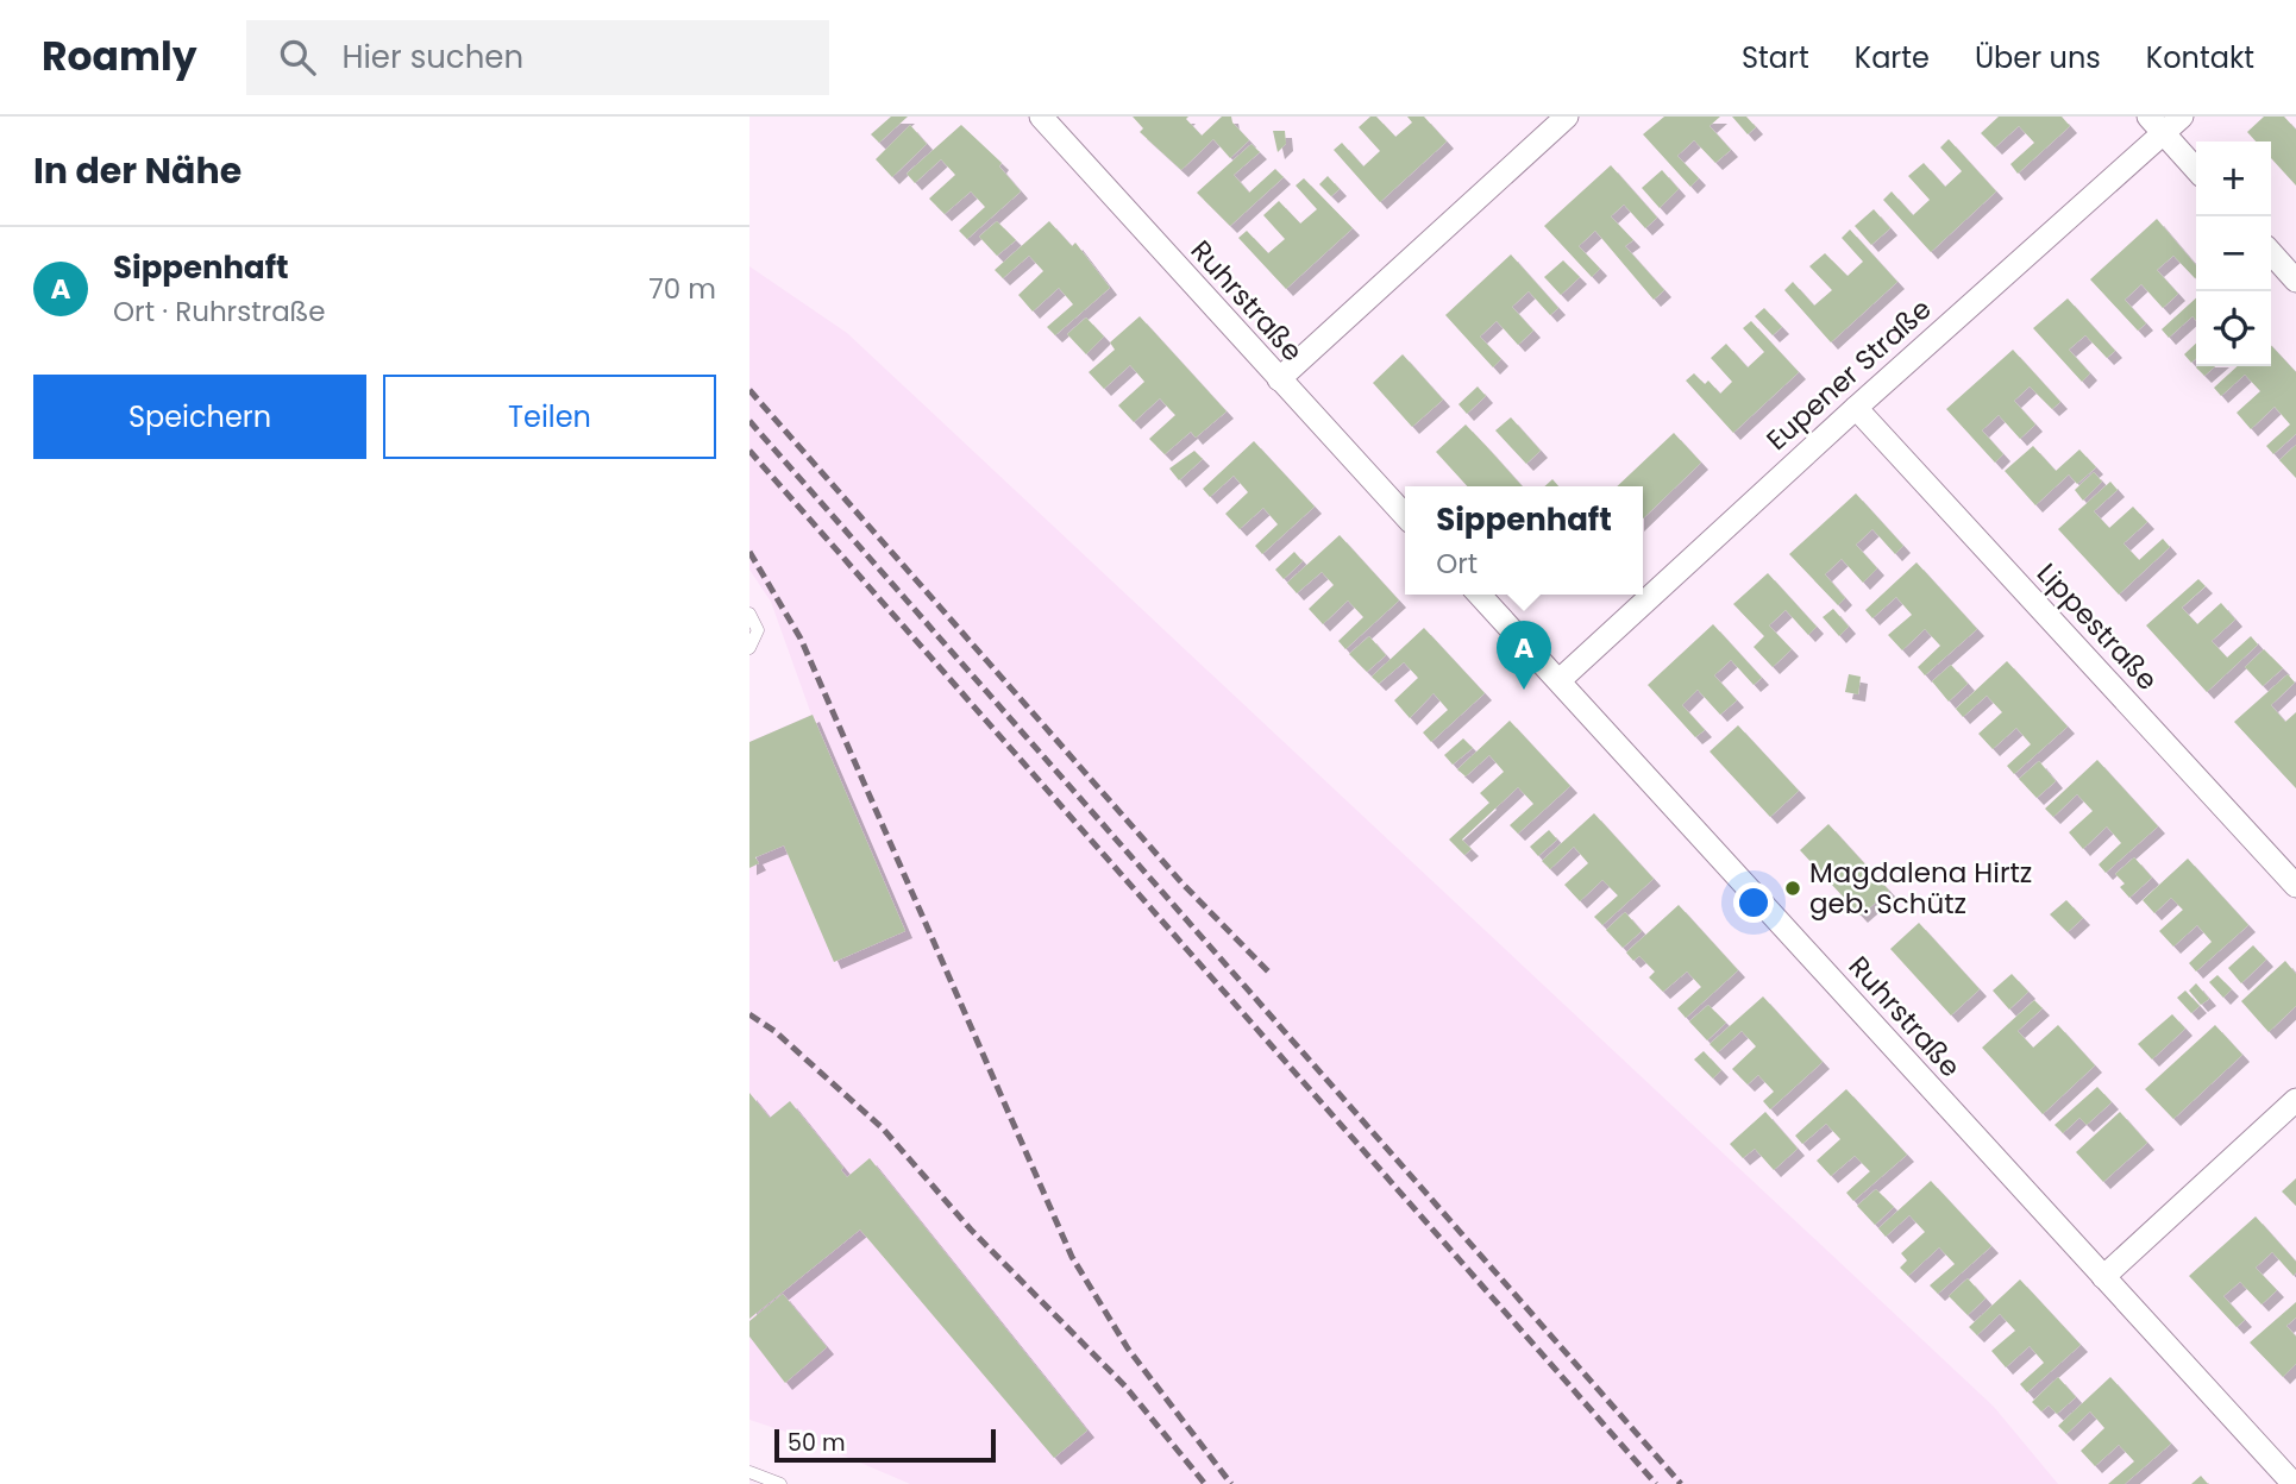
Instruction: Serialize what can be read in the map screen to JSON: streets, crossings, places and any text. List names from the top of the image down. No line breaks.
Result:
{"streets":{"street":["Ruhrstraße","Eupener Straße","Lippestraße"]},"crossings":[["Ruhrstraße","Eupener Straße"],["Eupener Straße","Lippestraße"]],"places":["Magdalena Hirtz geb. Schütz"],"scale_bar":"50 m","page":{"header":"Roamly","search":"Hier suchen","nav":["Start","Karte","Über uns","Kontakt"],"heading":"In der Nähe","map_buttons":["+","−"],"list":[{"mark":"A","name":"Sippenhaft","note":"Ort · Ruhrstraße","value":"70 m"}],"buttons":["Speichern","Teilen"],"popup":["Sippenhaft","Ort"],"pins":"A","scale":"50 m"}}
